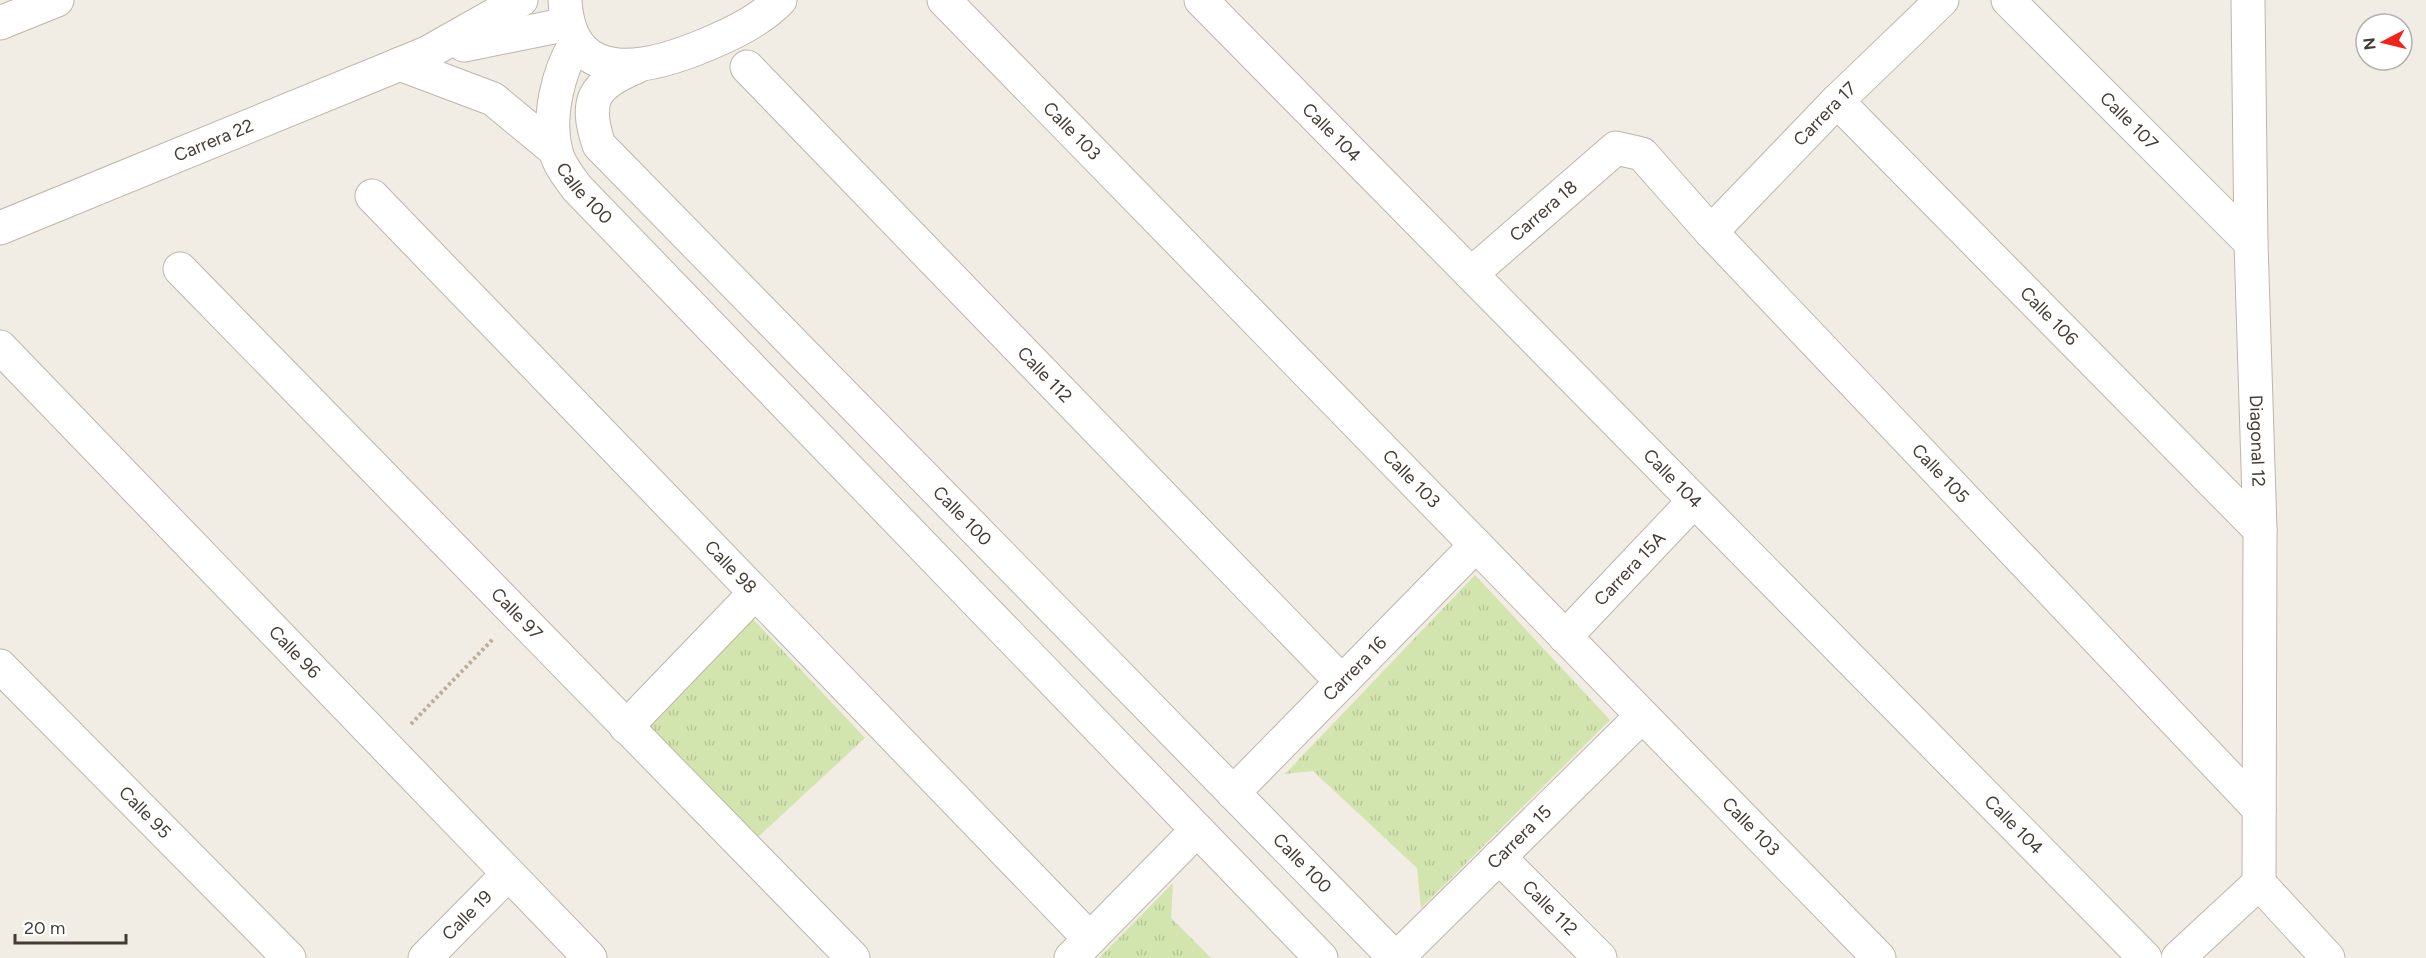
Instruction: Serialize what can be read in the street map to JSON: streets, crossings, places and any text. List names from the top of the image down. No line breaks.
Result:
{"streets":{"street":["Carrera 17","Calle 107","Calle 103","Calle 104","Carrera 22","Calle 100","Carrera 18","Calle 106","Calle 112","Diagonal 12","Calle 105","Calle 98","Carrera 15A","Calle 97","Calle 96","Carrera 16","Calle 95","Carrera 15","Calle 19"]},"crossings":[["Carrera 17","Calle 106"],["Carrera 17","Calle 105"],["Calle 107","Diagonal 12"],["Calle 103","Carrera 15A"],["Calle 103","Carrera 16"],["Calle 103","Carrera 15"],["Calle 104","Carrera 18"],["Calle 104","Carrera 15A"],["Carrera 22","Calle 100"],["Calle 100","Carrera 16"],["Calle 100","Carrera 15"],["Carrera 18","Calle 105"],["Calle 106","Diagonal 12"],["Calle 112","Carrera 16"],["Calle 112","Carrera 15"],["Diagonal 12","Calle 105"],["Calle 96","Calle 19"]],"scale_bar":"20 m","north":"left"}
